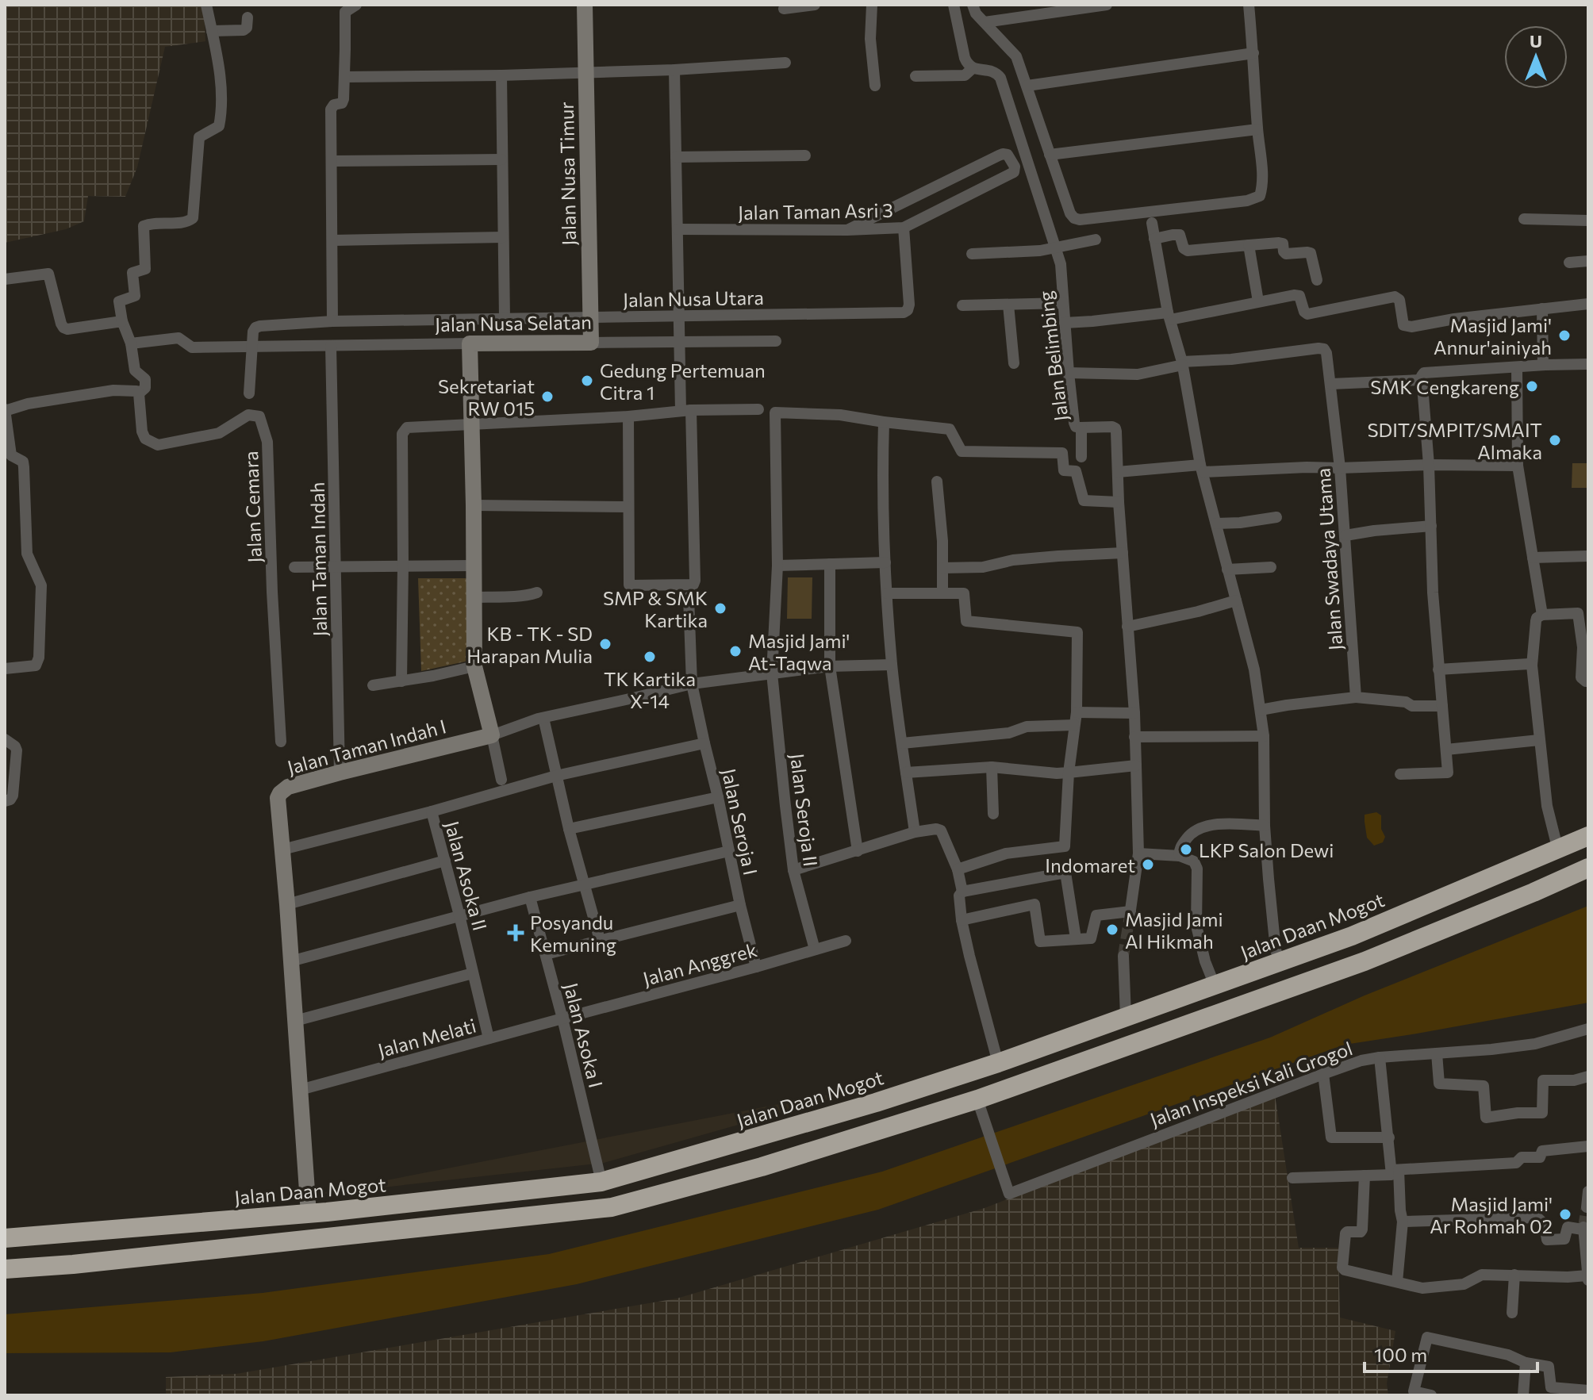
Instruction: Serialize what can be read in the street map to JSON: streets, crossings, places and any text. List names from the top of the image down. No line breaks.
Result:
{"streets":{"highway":["Jalan Daan Mogot"],"street":["Jalan Nusa Timur","Jalan Taman Asri 3","Jalan Nusa Utara","Jalan Nusa Selatan","Jalan Belimbing","Jalan Cemara","Jalan Taman Indah","Jalan Swadaya Utama","Jalan Taman Indah I","Jalan Seroja II","Jalan Seroja I","Jalan Asoka II","Jalan Anggrek","Jalan Asoka I","Jalan Melati","Jalan Inspeksi Kali Grogol"]},"crossings":[["Jalan Nusa Timur","Jalan Nusa Utara"],["Jalan Nusa Timur","Jalan Nusa Selatan"],["Jalan Taman Asri 3","Jalan Nusa Utara"],["Jalan Nusa Utara","Jalan Nusa Selatan"],["Jalan Nusa Selatan","Jalan Taman Indah"],["Jalan Taman Indah","Jalan Taman Indah I"],["Jalan Taman Indah I","Jalan Daan Mogot"],["Jalan Taman Indah I","Jalan Melati"],["Jalan Seroja II","Jalan Anggrek"],["Jalan Seroja I","Jalan Asoka II"],["Jalan Seroja I","Jalan Anggrek"],["Jalan Asoka II","Jalan Melati"],["Jalan Daan Mogot","Jalan Asoka I"],["Jalan Anggrek","Jalan Asoka I"],["Jalan Anggrek","Jalan Melati"],["Jalan Asoka I","Jalan Melati"]],"places":{"other":["Masjid Jami' Annur'ainiyah","Gedung Pertemuan Citra 1","SMK Cengkareng","Sekretariat RW 015","SDIT/SMPIT/SMAIT Almaka","SMP & SMK Kartika","KB - TK - SD Harapan Mulia","Masjid Jami' At-Taqwa","TK Kartika X-14","LKP Salon Dewi","Indomaret","Masjid Jami Al Hikmah","Masjid Jami' Ar Rohmah 02"],"health":["Posyandu Kemuning"]},"scale_bar":"100 m","north":"top"}
